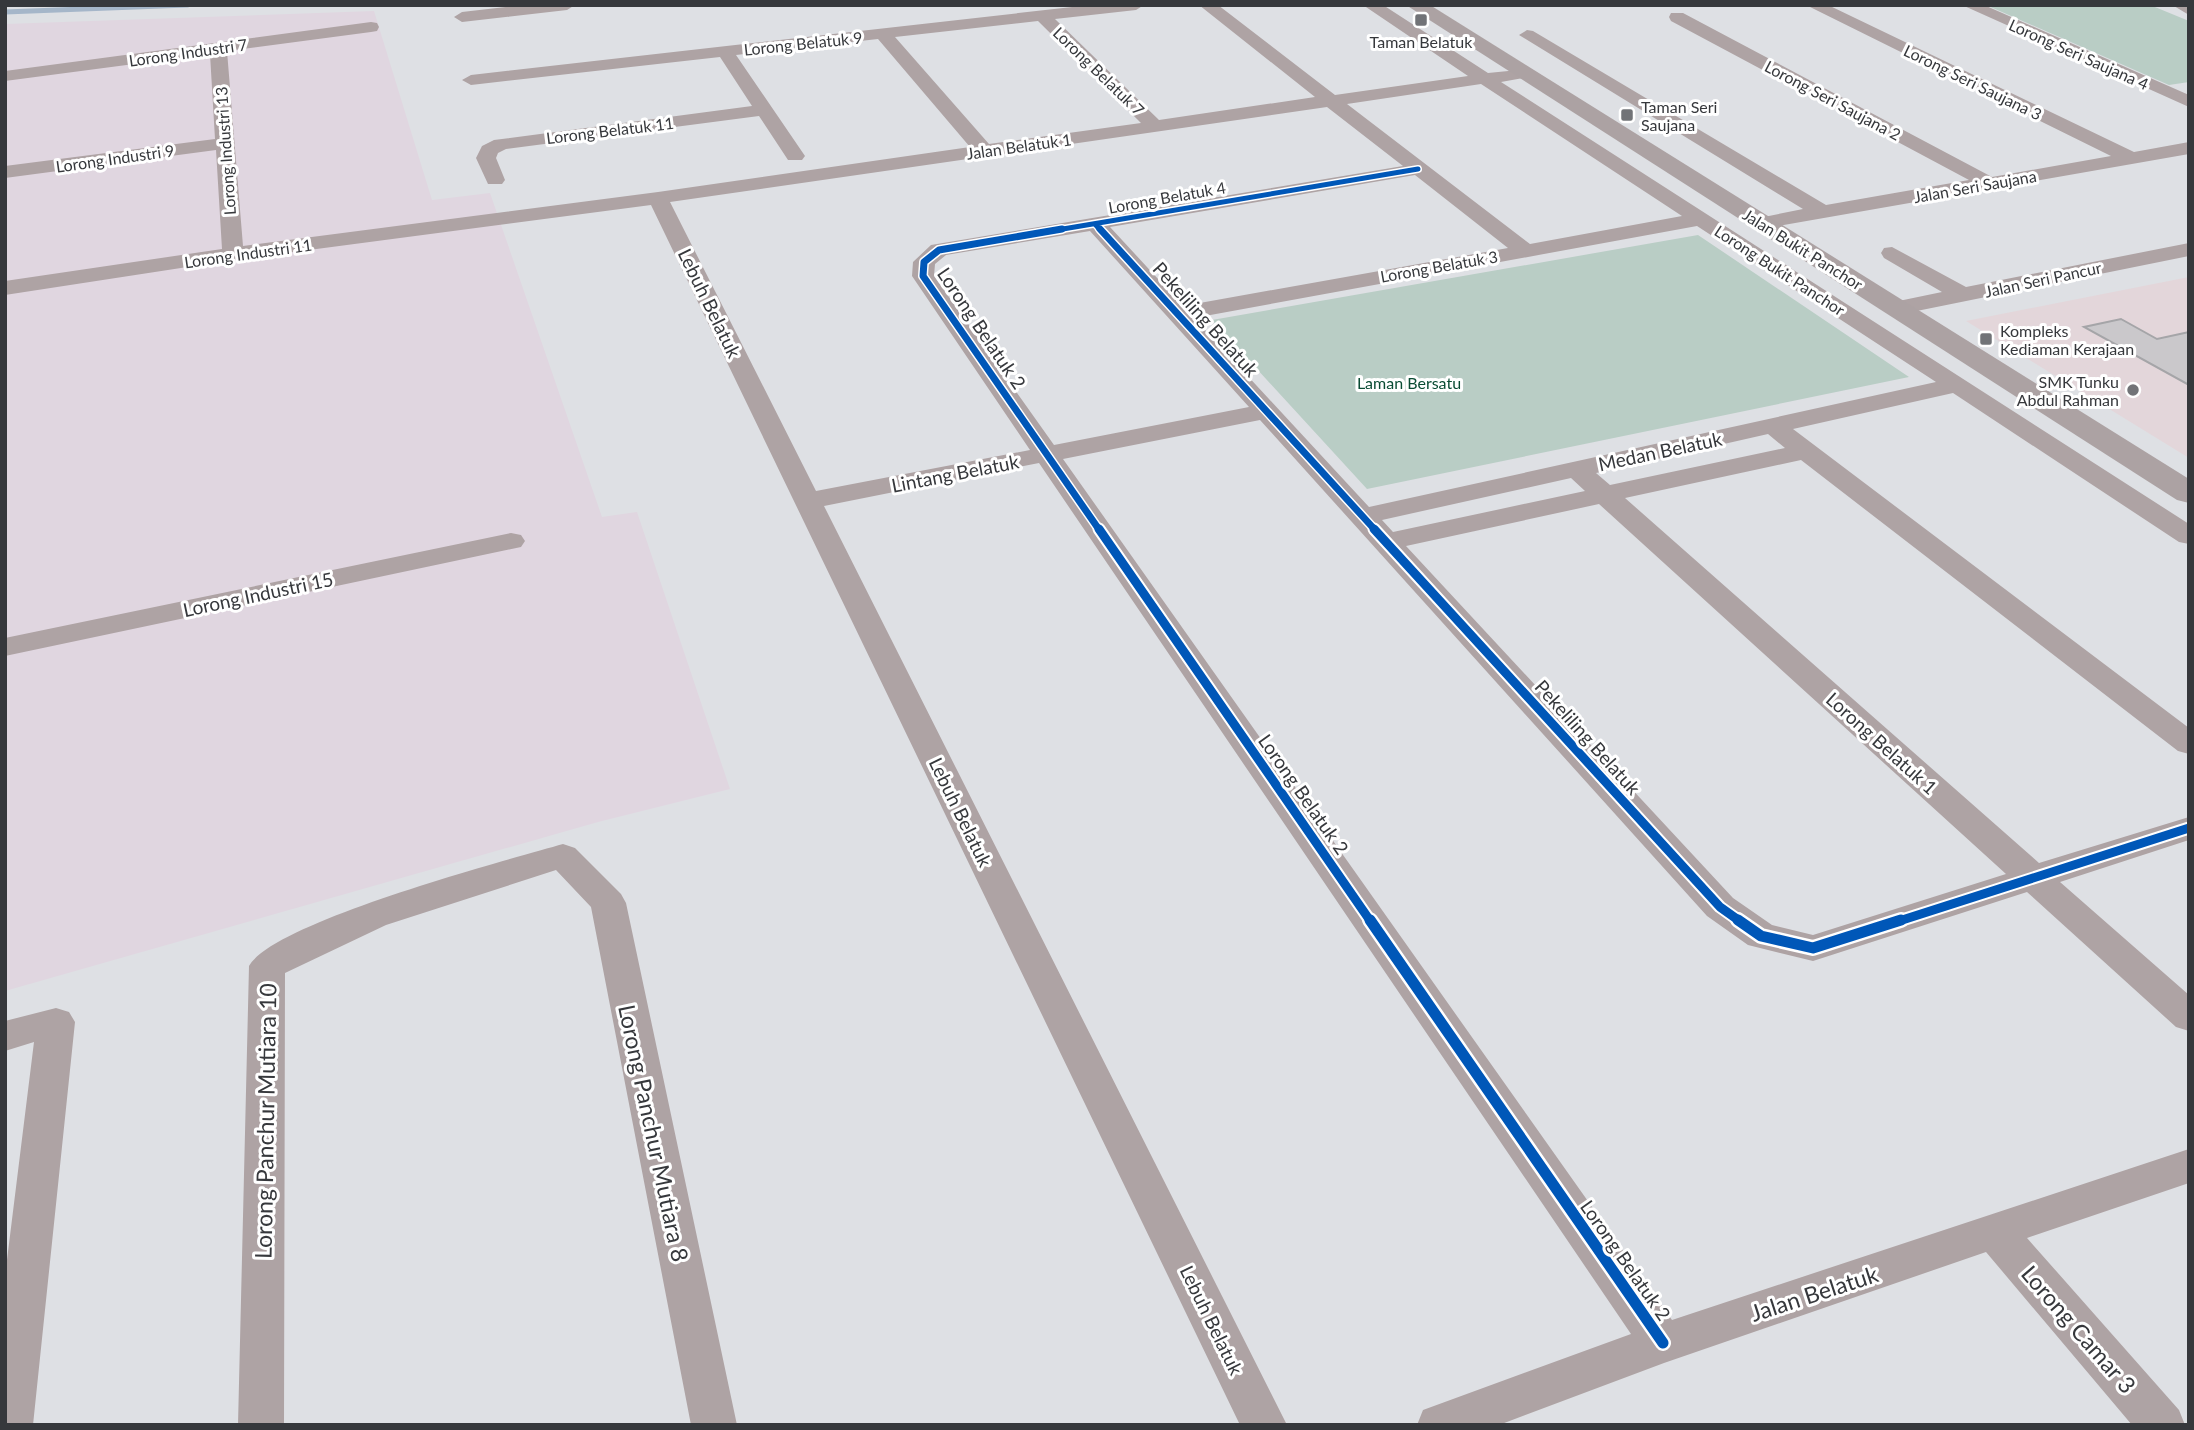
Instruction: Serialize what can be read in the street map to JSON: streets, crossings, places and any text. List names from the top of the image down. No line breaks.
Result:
{"streets":{"main road":["Jalan Bukit Panchor"],"street":["Lorong Belatuk 9","Lorong Industri 7","Lorong Seri Saujana 4","Lorong Belatuk 7","Lorong Seri Saujana 3","Lorong Seri Saujana 2","Lorong Belatuk 11","Jalan Belatuk 1","Lorong Industri 13","Lorong Industri 9","Jalan Seri Saujana","Lorong Belatuk 4","Lorong Industri 11","Lorong Belatuk 3","Lorong Bukit Panchor","Jalan Seri Pancur","Lebuh Belatuk","Pekeliling Belatuk","Lorong Belatuk 2","Medan Belatuk","Lintang Belatuk","Lorong Industri 15","Lorong Belatuk 1","Lorong Panchur Mutiara 10","Lorong Panchur Mutiara 8","Jalan Belatuk","Lorong Camar 3"]},"crossings":[["Lorong Belatuk 9","Lorong Belatuk 7"],["Lorong Industri 7","Lorong Industri 13"],["Lorong Belatuk 7","Jalan Belatuk 1"],["Lorong Seri Saujana 3","Jalan Seri Saujana"],["Lorong Seri Saujana 2","Jalan Seri Saujana"],["Jalan Belatuk 1","Jalan Bukit Panchor"],["Jalan Belatuk 1","Lorong Industri 11"],["Jalan Belatuk 1","Lorong Bukit Panchor"],["Jalan Belatuk 1","Lebuh Belatuk"],["Lorong Industri 13","Lorong Industri 9"],["Lorong Industri 13","Lorong Industri 11"],["Jalan Seri Saujana","Jalan Bukit Panchor"],["Lorong Belatuk 4","Pekeliling Belatuk"],["Lorong Belatuk 4","Lorong Belatuk 2"],["Jalan Bukit Panchor","Jalan Seri Pancur"],["Lorong Belatuk 3","Lorong Bukit Panchor"],["Lorong Belatuk 3","Pekeliling Belatuk"],["Lorong Bukit Panchor","Medan Belatuk"],["Lebuh Belatuk","Lintang Belatuk"],["Pekeliling Belatuk","Medan Belatuk"],["Pekeliling Belatuk","Lintang Belatuk"],["Pekeliling Belatuk","Lorong Belatuk 1"],["Lorong Belatuk 2","Lintang Belatuk"],["Lorong Belatuk 2","Jalan Belatuk"],["Medan Belatuk","Lorong Belatuk 1"],["Lorong Panchur Mutiara 10","Lorong Panchur Mutiara 8"],["Jalan Belatuk","Lorong Camar 3"]],"parks":["Laman Bersatu"],"places":{"transit":["Taman Belatuk","Taman Seri Saujana","Kompleks Kediaman Kerajaan"],"other":["SMK Tunku Abdul Rahman"]}}
